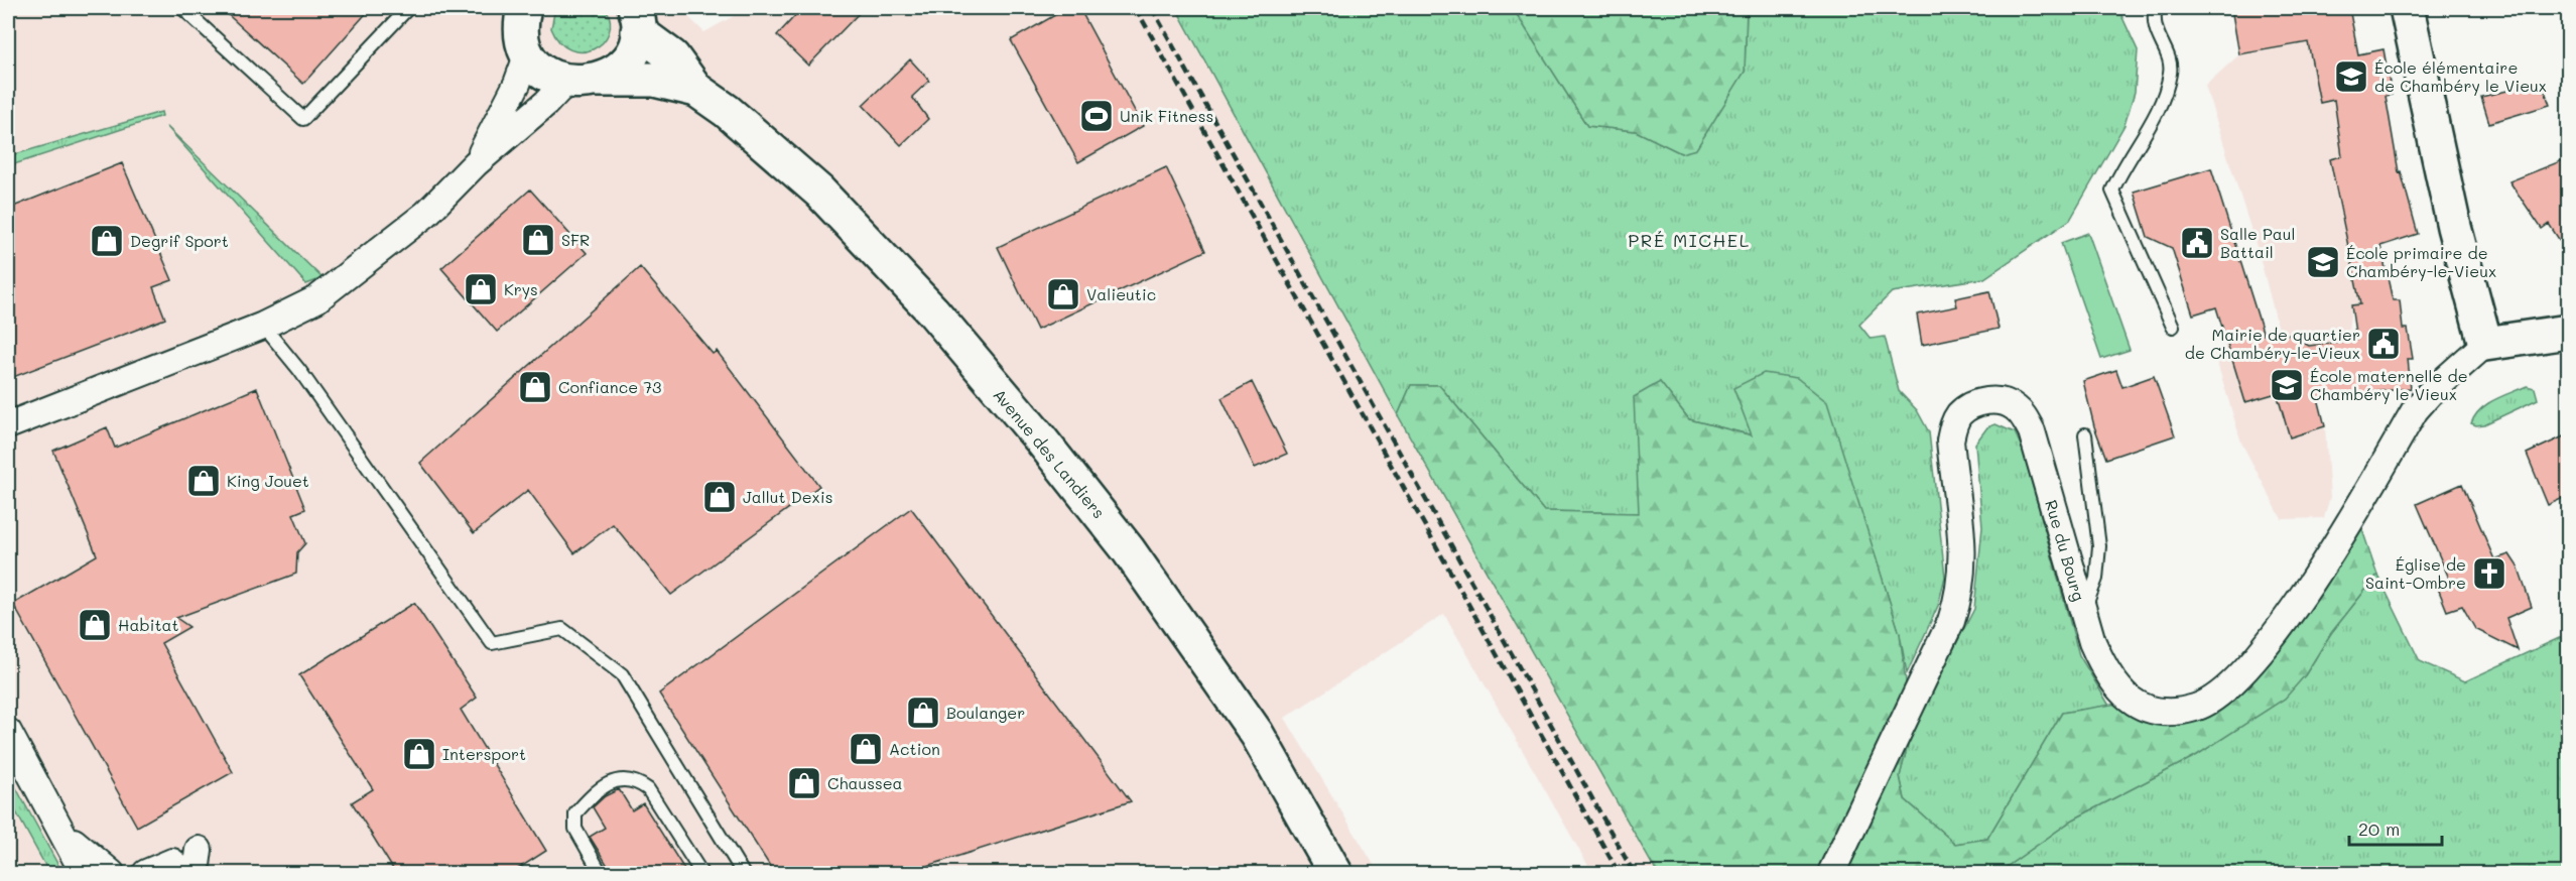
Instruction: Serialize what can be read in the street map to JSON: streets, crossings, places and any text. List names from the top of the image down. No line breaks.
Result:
{"streets":{"main road":["Avenue des Landiers"],"street":["Rue du Bourg"]},"districts":["PRÉ MICHEL"],"places":{"school or university":["École élémentaire de Chambéry le Vieux","École primaire de Chambéry-le-Vieux","École maternelle de Chambéry le Vieux"],"sports":["Unik Fitness"],"shop":["SFR","Degrif Sport","Krys","Valieutic","Confiance 73","King Jouet","Jallut Dexis","Habitat","Boulanger","Action","Intersport","Chaussea"],"public building":["Salle Paul Battail","Mairie de quartier de Chambéry-le-Vieux"],"church":["Église de Saint-Ombre"]},"scale_bar":"20 m"}
